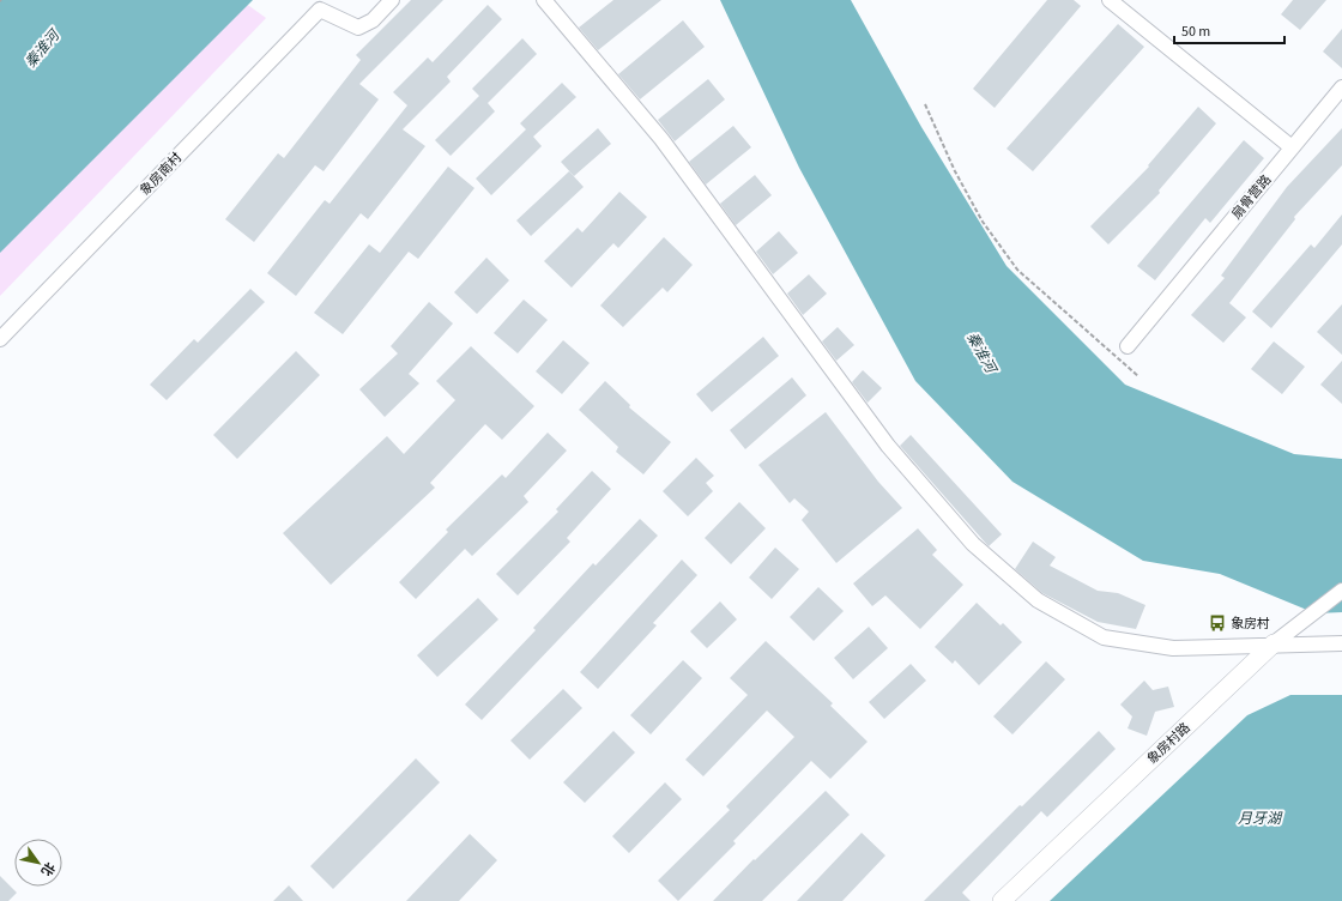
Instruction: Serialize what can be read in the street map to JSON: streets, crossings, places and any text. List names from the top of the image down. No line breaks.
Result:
{"streets":{"street":["象房南村","扇骨营路","象房村路"]},"water":["秦淮河","月牙湖"],"places":{"bus stop":["象房村"]},"scale_bar":"50 m","north":"bottom right"}
